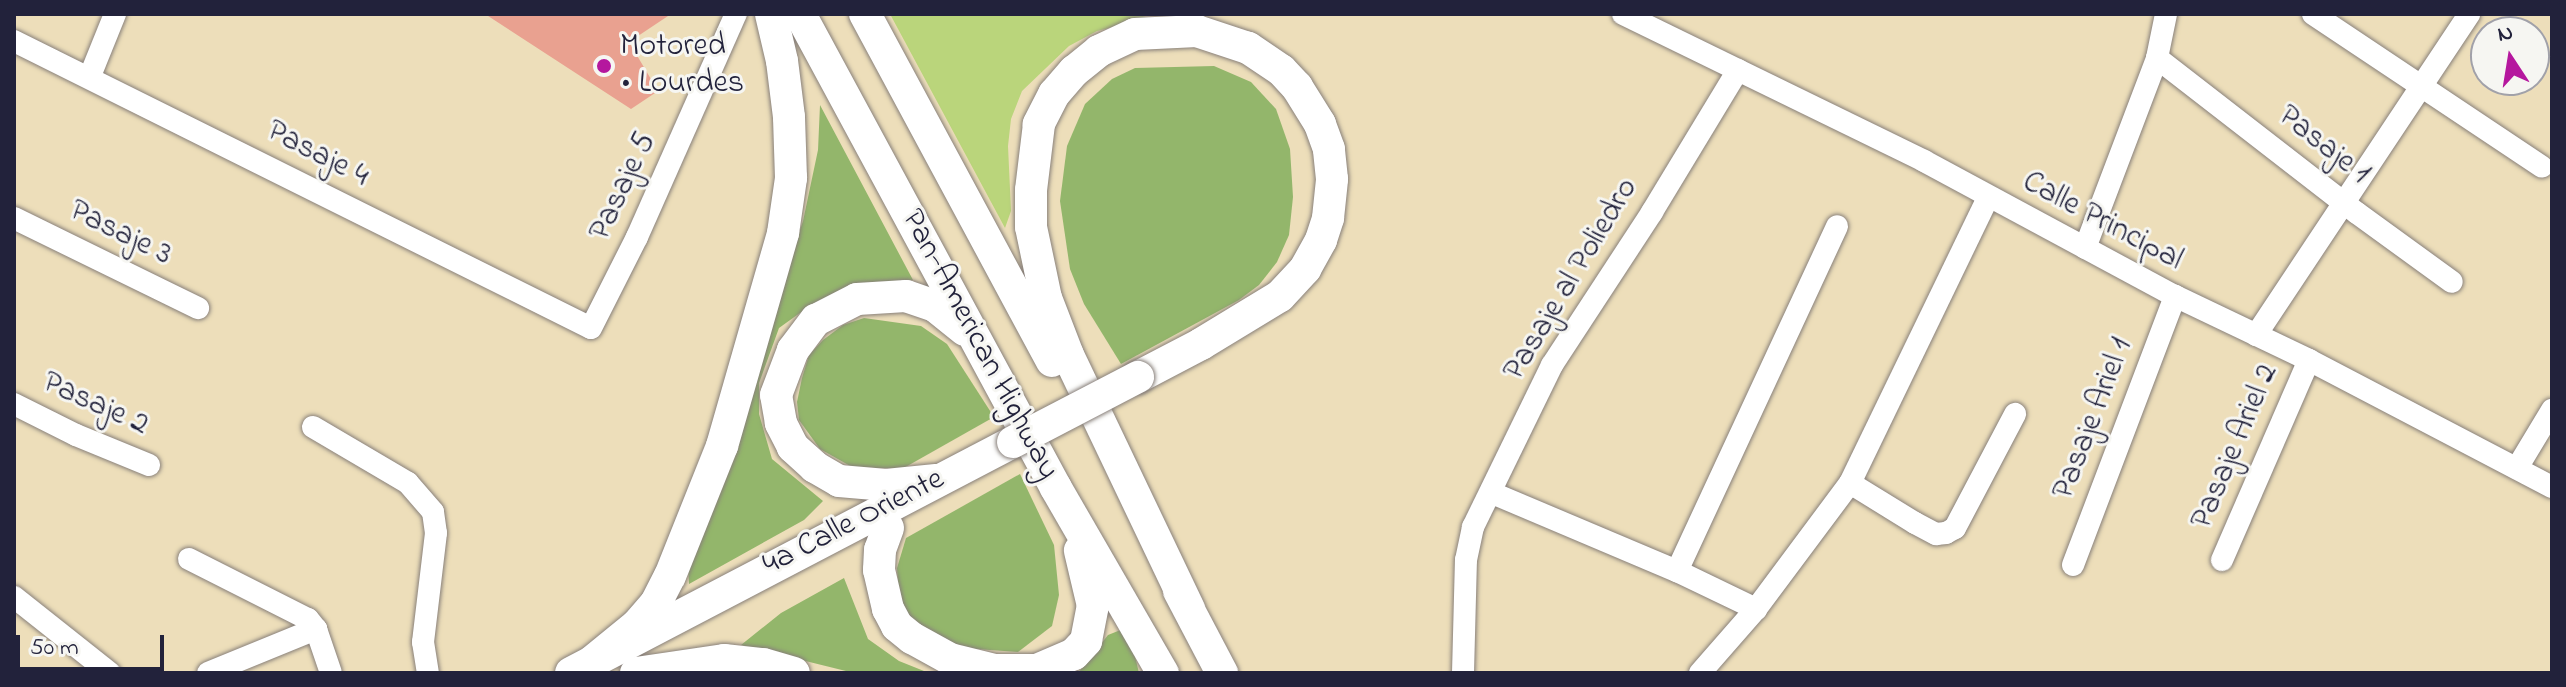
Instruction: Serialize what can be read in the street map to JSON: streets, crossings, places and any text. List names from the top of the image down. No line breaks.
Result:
{"streets":{"highway":["Pan-American Highway","4a Calle Oriente"],"street":["Pasaje 1","Pasaje 4","Pasaje 5","Calle Principal","Pasaje 3","Pasaje al Poliedro","Pasaje 2","Pasaje Ariel 1","Pasaje Ariel 2"]},"crossings":[["Pasaje 4","Pasaje 5"],["Calle Principal","Pasaje al Poliedro"],["Calle Principal","Pasaje Ariel 1"],["Calle Principal","Pasaje Ariel 2"]],"places":["Motored • Lourdes"],"scale_bar":"50 m","north":"top"}
